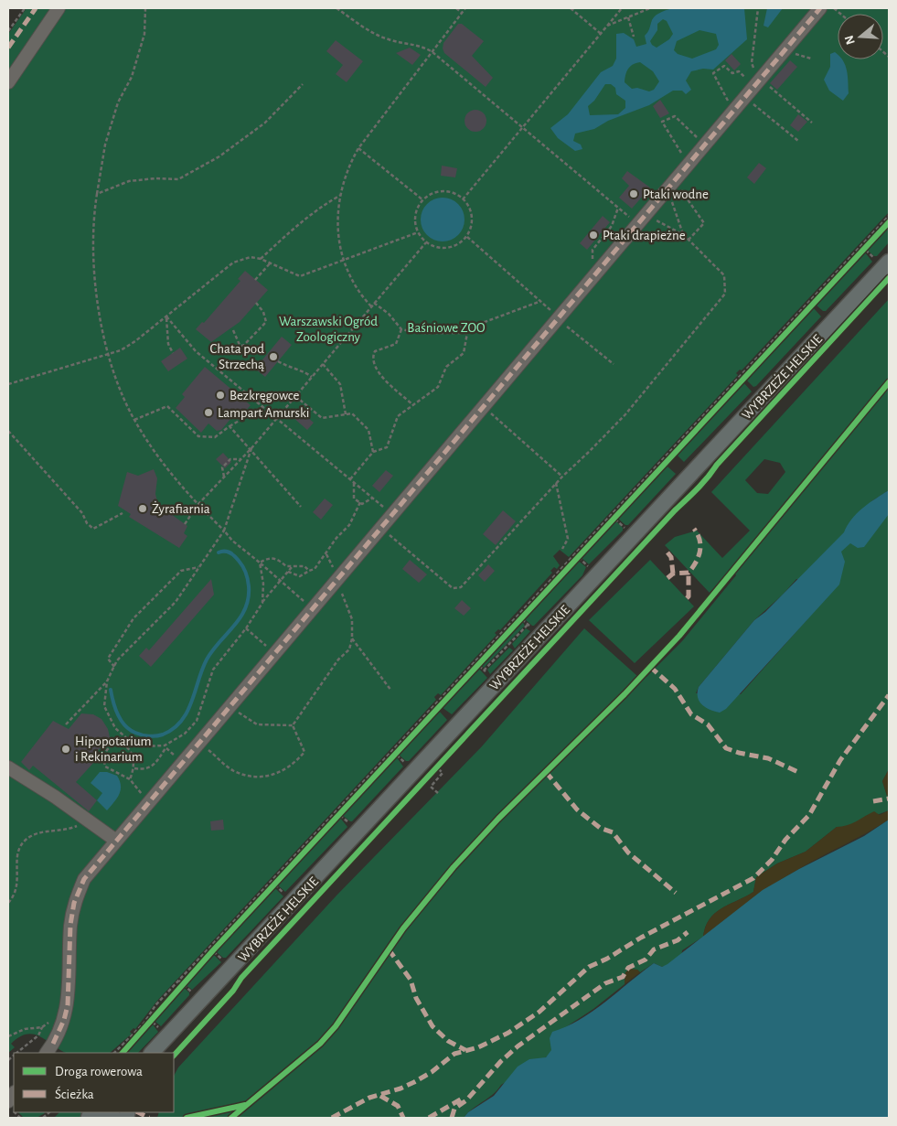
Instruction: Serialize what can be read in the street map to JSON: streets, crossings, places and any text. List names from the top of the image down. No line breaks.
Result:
{"streets":{"main road":["WYBRZEŻE HELSKIE"]},"parks":["Warszawski Ogród Zoologiczny","Baśniowe ZOO"],"places":["Ptaki wodne","Ptaki drapieżne","Chata pod Strzechą","Bezkręgowce","Lampart Amurski","Żyrafiarnia","Hipopotarium i Rekinarium"],"legend":["Droga rowerowa","Ścieżka"],"north":"left"}
